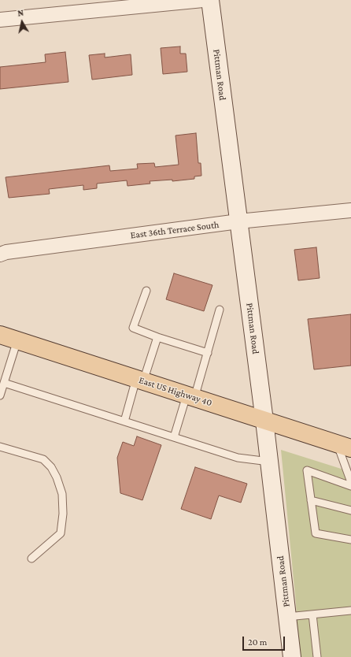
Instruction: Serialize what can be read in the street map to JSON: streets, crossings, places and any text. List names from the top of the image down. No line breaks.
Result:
{"streets":{"main road":["East US Highway 40"],"street":["Pittman Road","East 36th Terrace South"]},"crossings":[["Pittman Road","East 36th Terrace South"],["Pittman Road","East US Highway 40"]],"scale_bar":"20 m","north":"top"}
